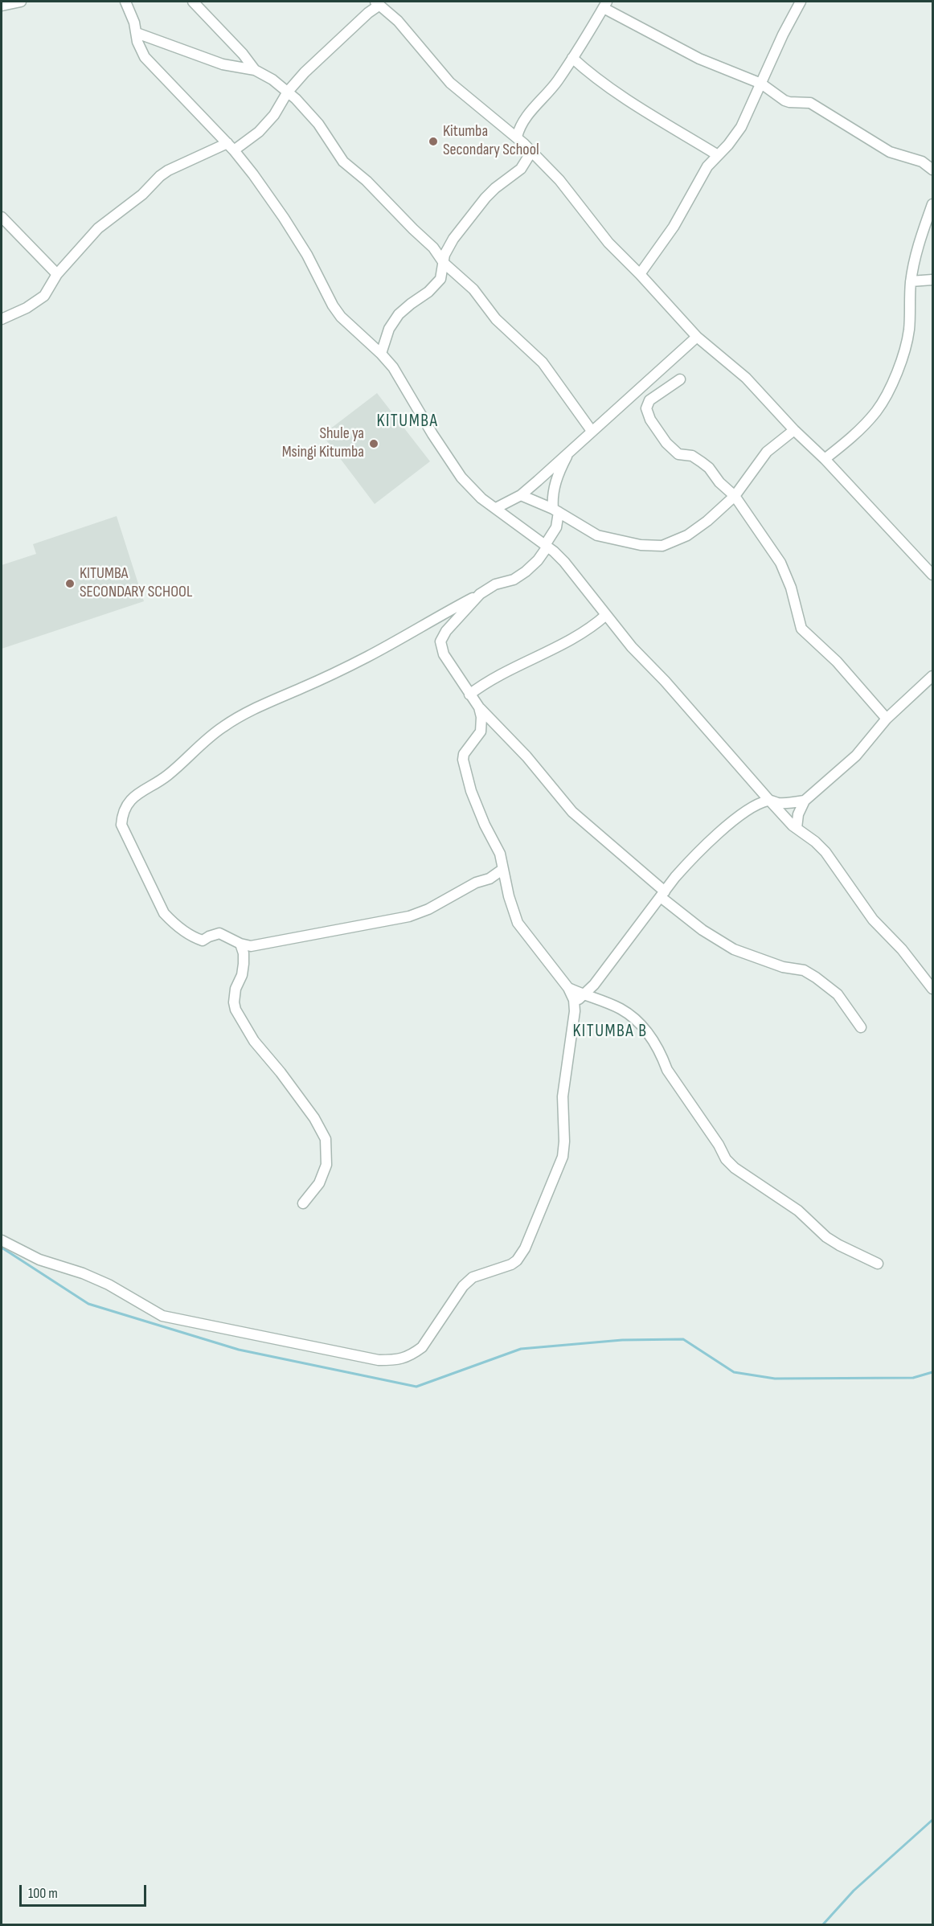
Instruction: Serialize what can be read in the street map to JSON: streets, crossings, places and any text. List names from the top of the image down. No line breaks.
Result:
{"districts":["KITUMBA","KITUMBA B"],"places":["Kitumba Secondary School","Shule ya Msingi Kitumba","KITUMBA SECONDARY SCHOOL"],"scale_bar":"100 m"}
